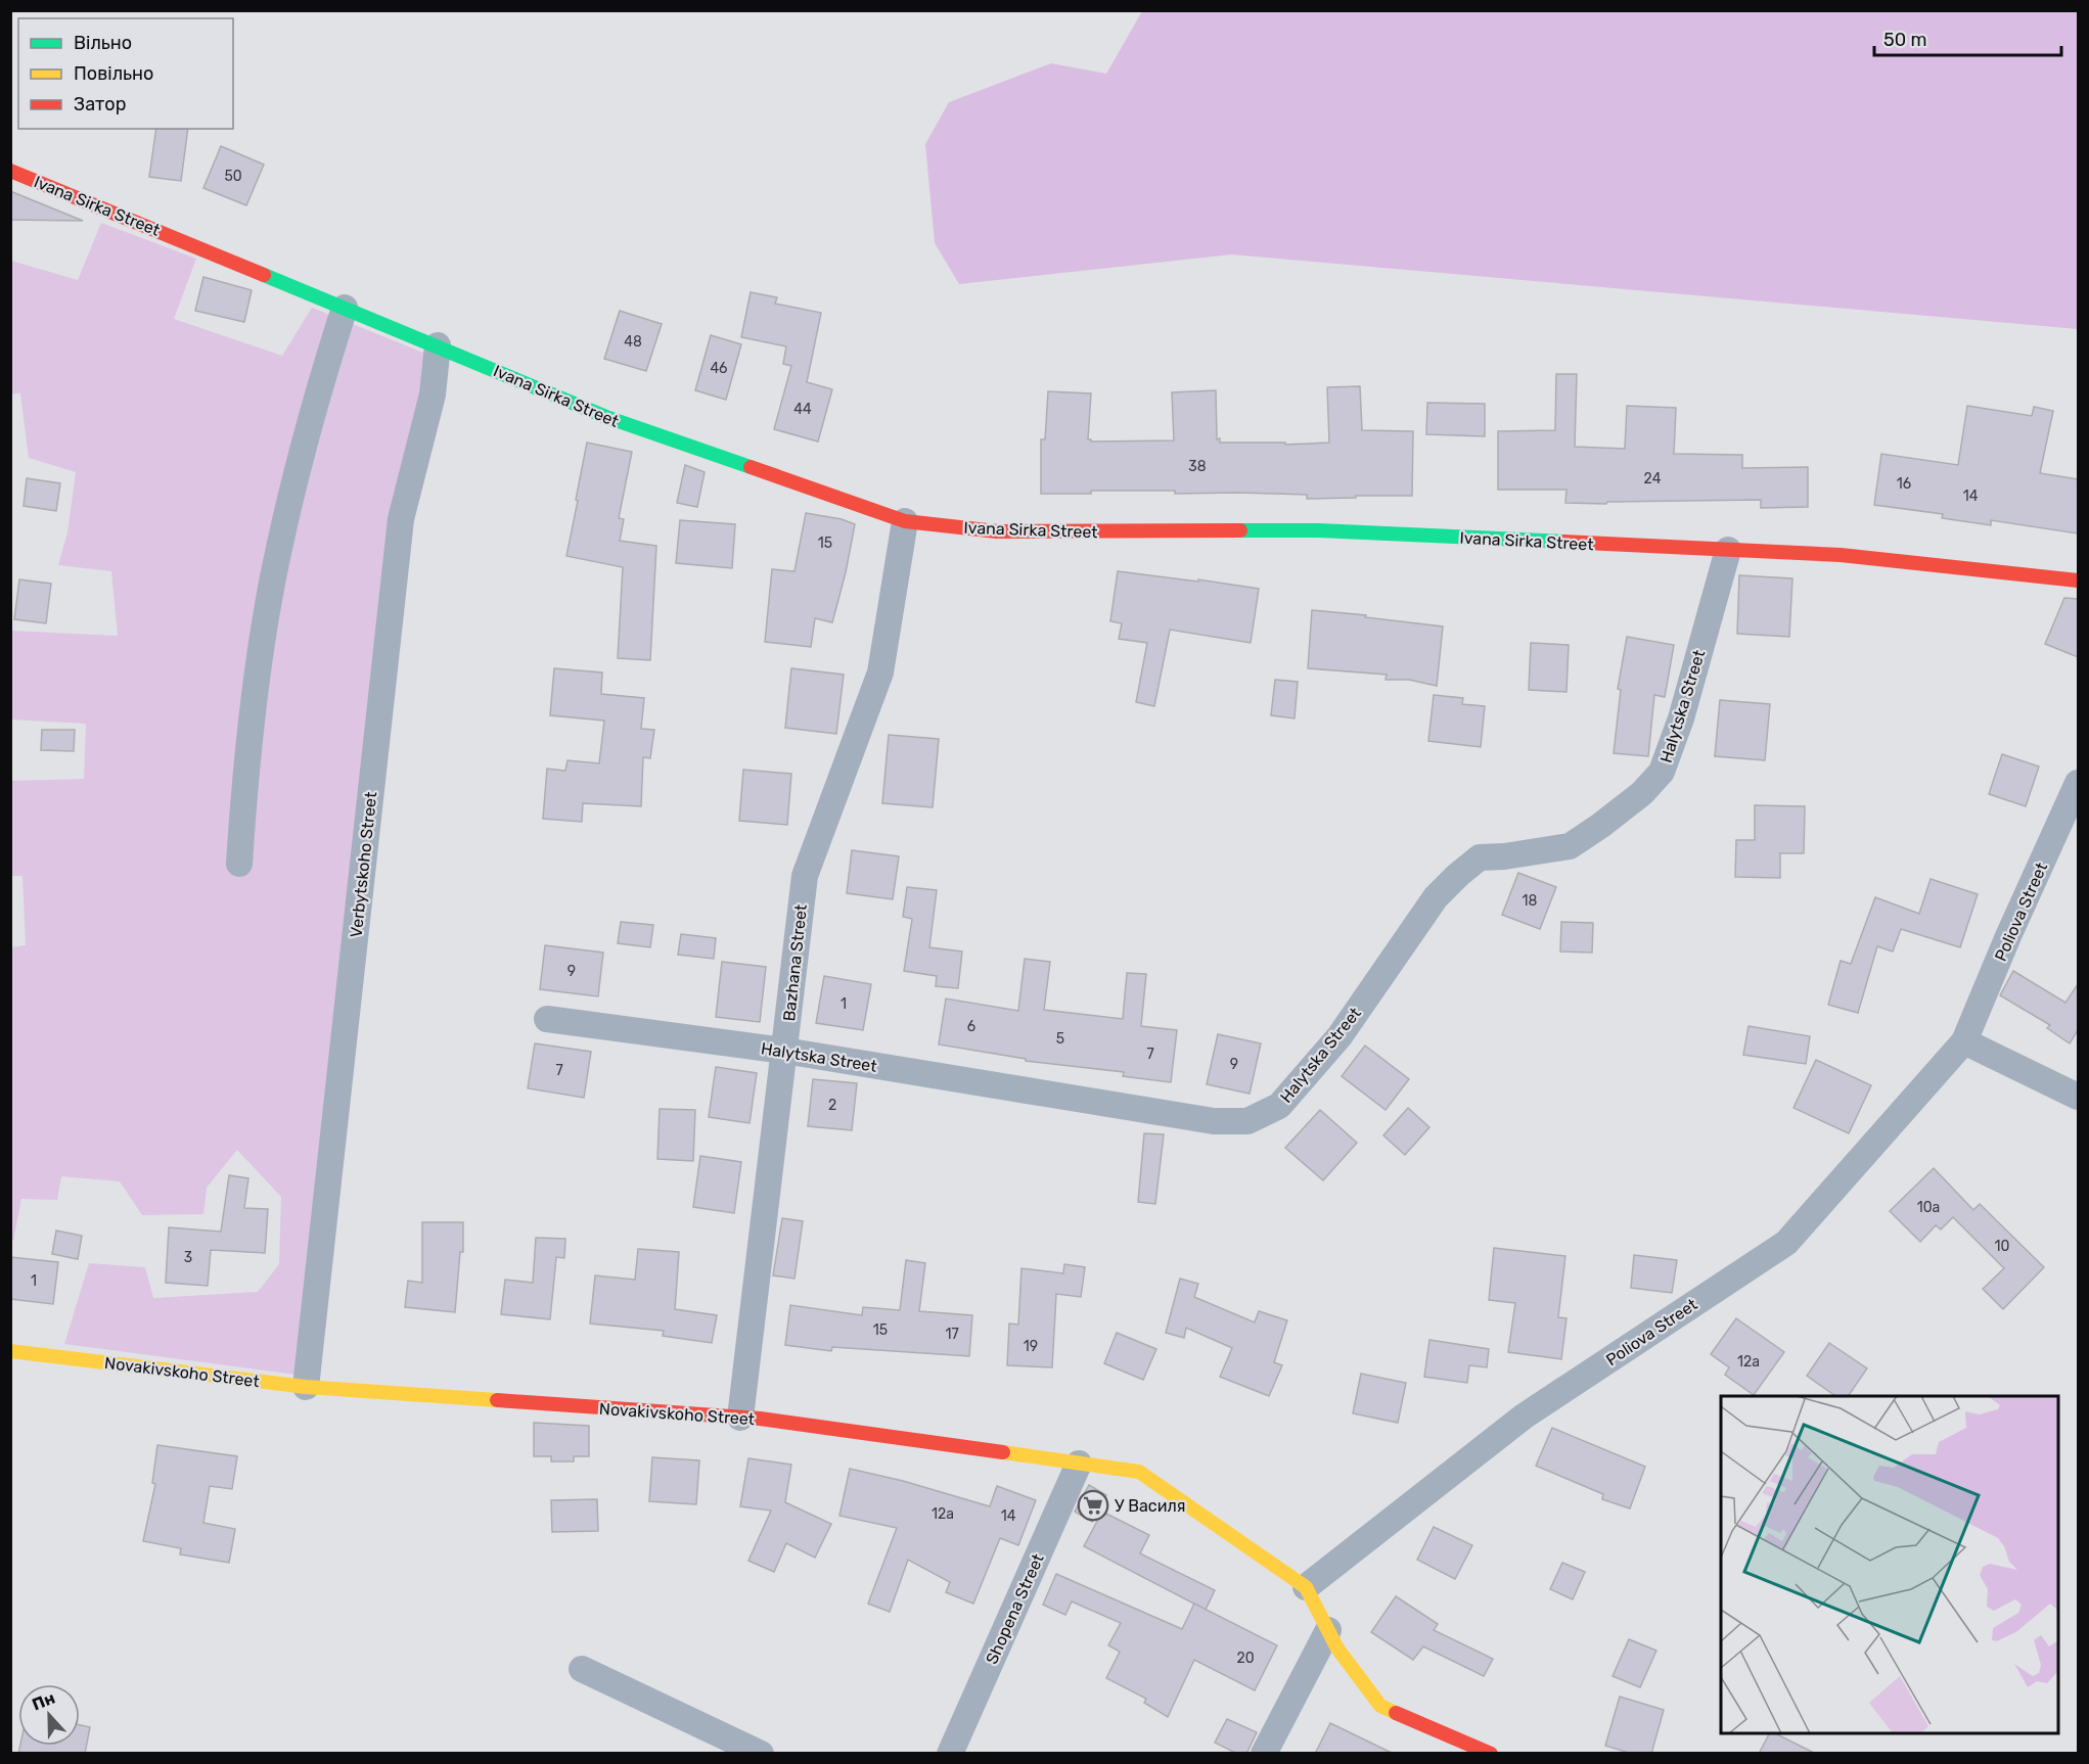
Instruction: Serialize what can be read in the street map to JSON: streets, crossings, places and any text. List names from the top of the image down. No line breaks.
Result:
{"streets":{"street":["Ivana Sirka Street","Halytska Street","Verbytskoho Street","Poliova Street","Bazhana Street","Novakivskoho Street","Shopena Street"]},"crossings":[["Ivana Sirka Street","Halytska Street"],["Ivana Sirka Street","Verbytskoho Street"],["Ivana Sirka Street","Bazhana Street"],["Halytska Street","Bazhana Street"],["Verbytskoho Street","Novakivskoho Street"],["Poliova Street","Novakivskoho Street"],["Bazhana Street","Novakivskoho Street"],["Novakivskoho Street","Shopena Street"]],"places":{"supermarket":["У Василя"]},"house_numbers":["50","48","46","44","38","24","16","14","15","18","9","1","6","5","7","9","7","2","10а","10","3","1","15","17","19","12а","12а","14","20"],"legend":["Вільно","Повільно","Затор"],"scale_bar":"50 m","north":"top"}
